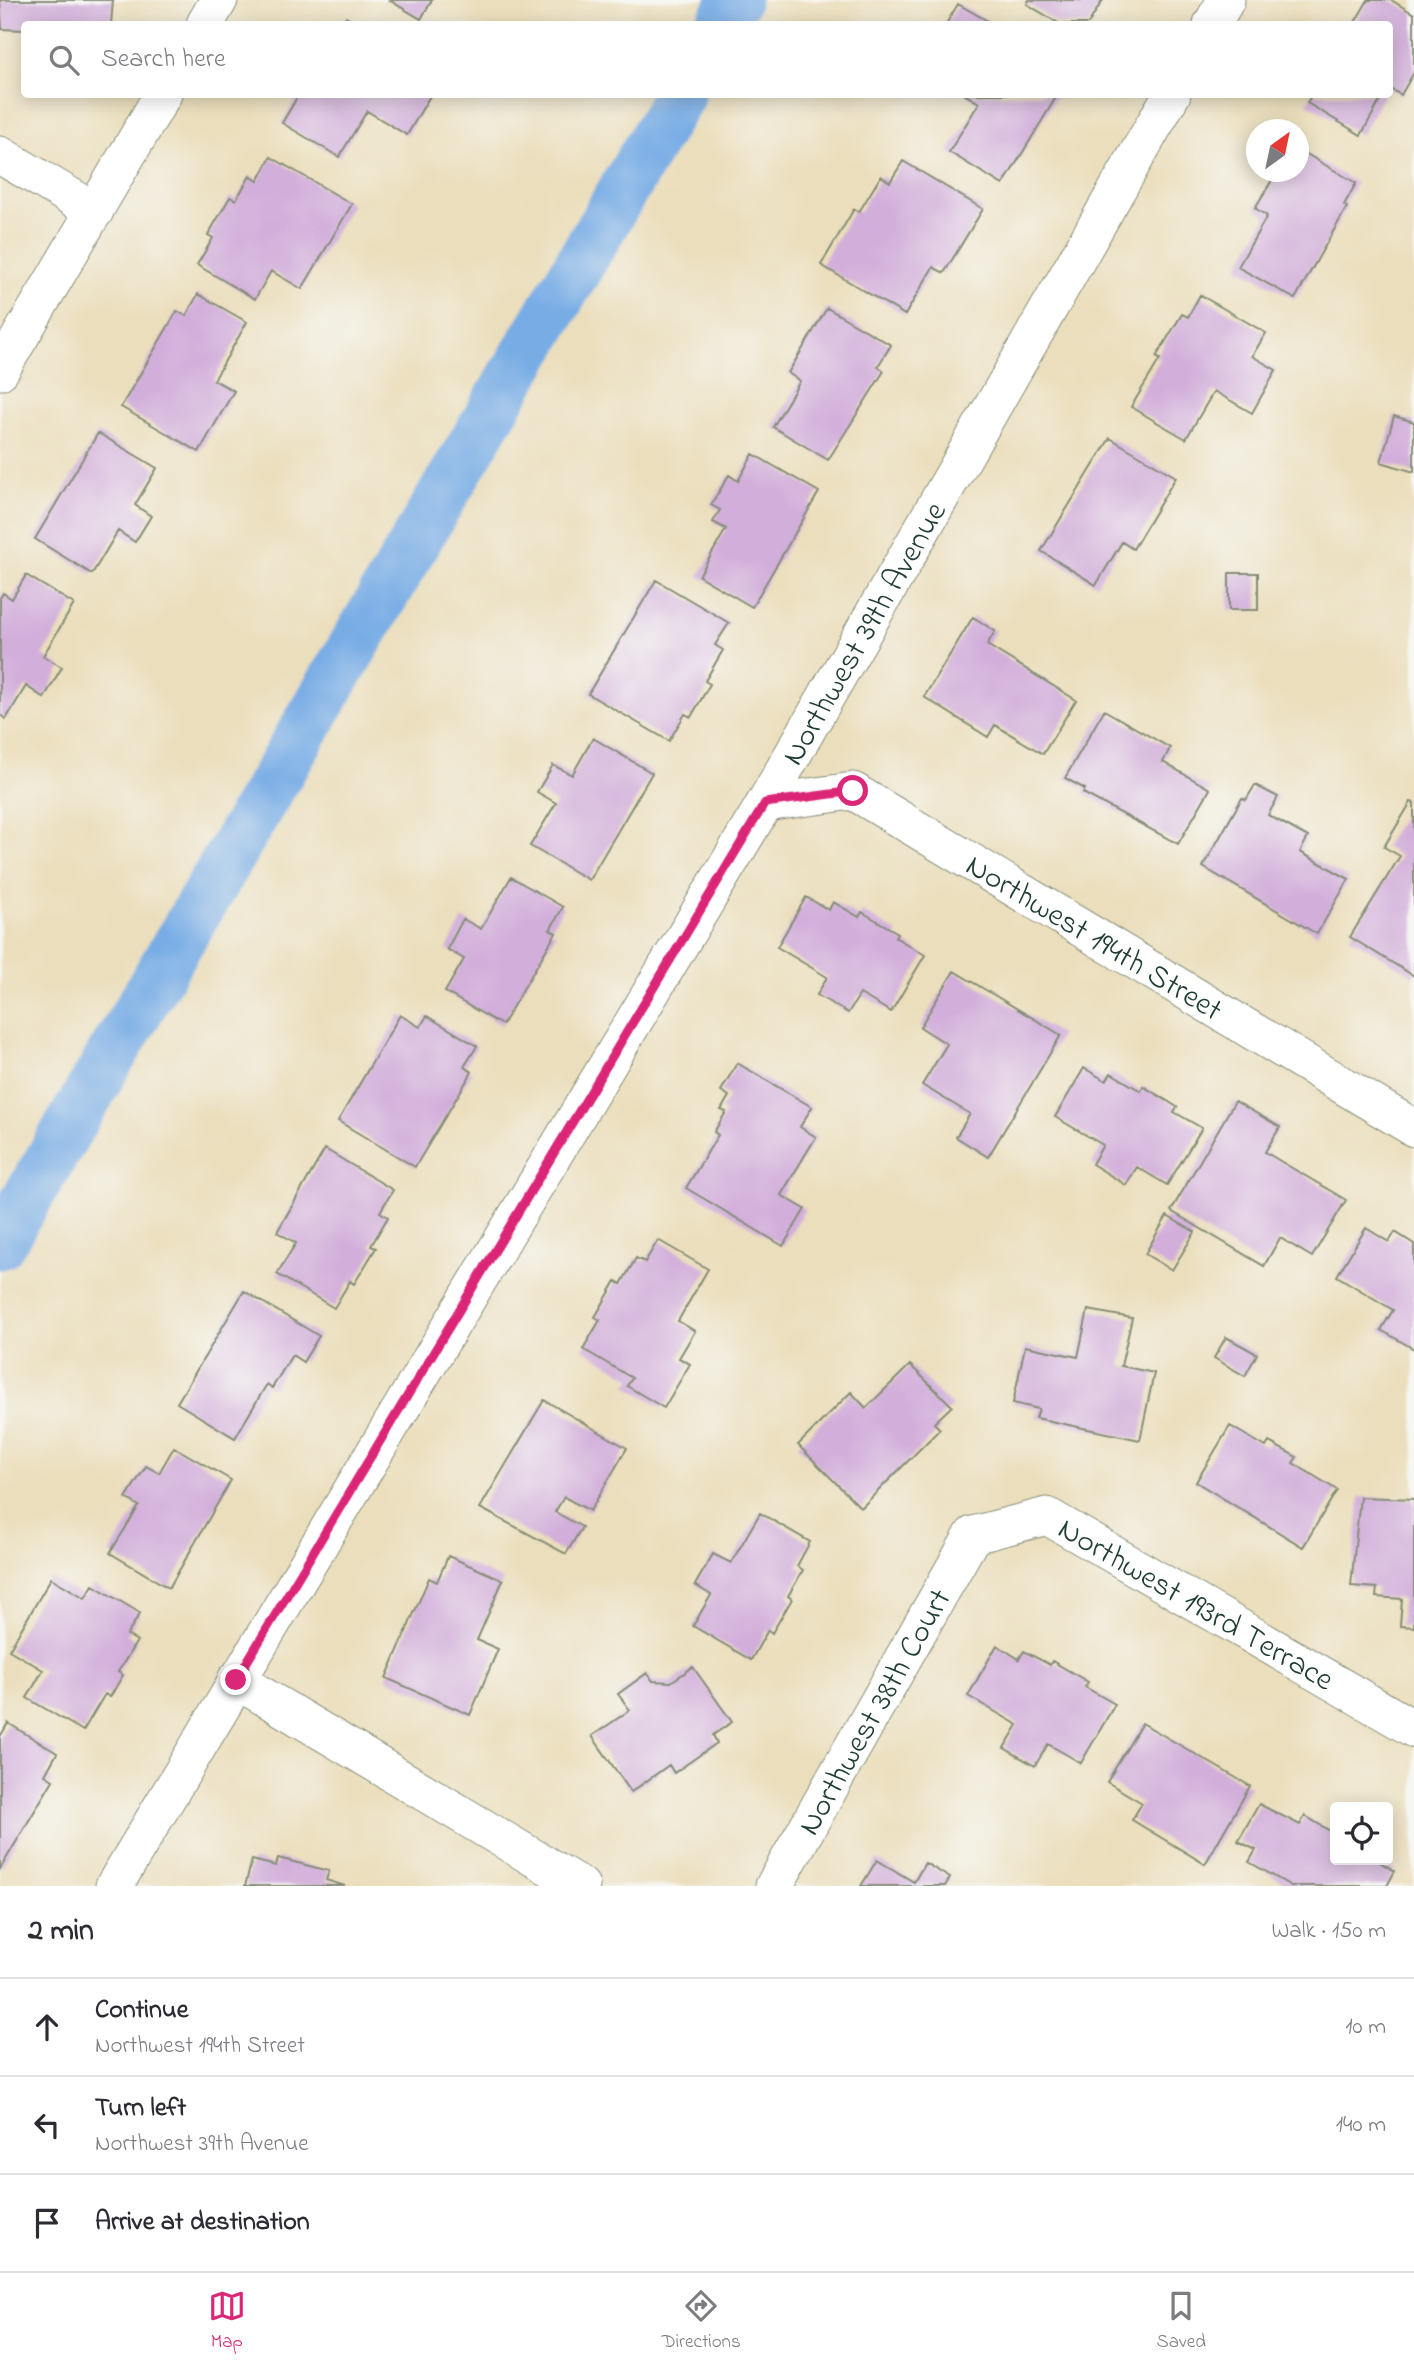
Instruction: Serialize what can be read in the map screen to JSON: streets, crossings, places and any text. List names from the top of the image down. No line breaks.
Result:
{"streets":{"street":["Northwest 39th Avenue","Northwest 194th Street","Northwest 193rd Terrace","Northwest 38th Court"]},"crossings":[["Northwest 39th Avenue","Northwest 194th Street"],["Northwest 193rd Terrace","Northwest 38th Court"]],"north":"top right","page":{"search":"Search here","heading":["2 min","Walk · 150 m"],"list":[["Continue","Northwest 194th Street","10 m"],["Turn left","Northwest 39th Avenue","140 m"],"Arrive at destination"],"nav":["Map","Directions","Saved"]}}
